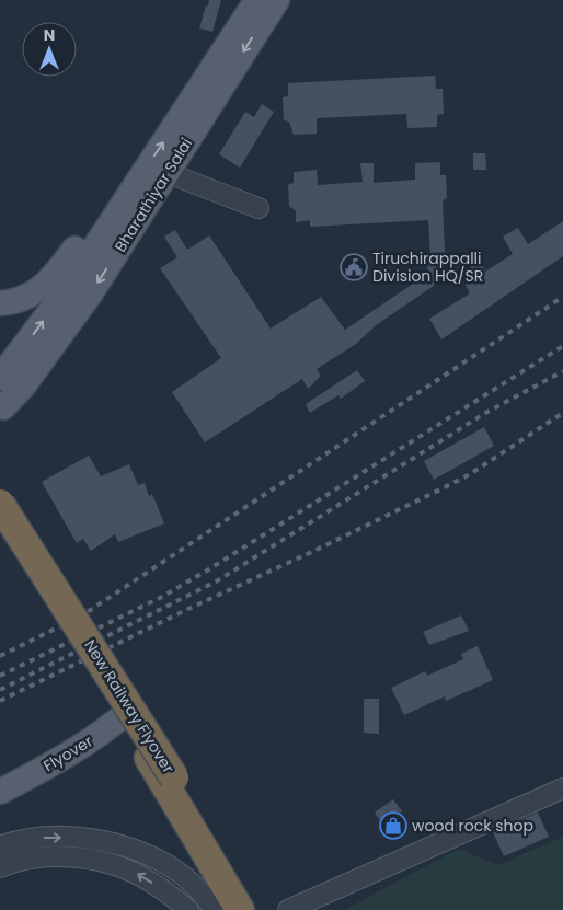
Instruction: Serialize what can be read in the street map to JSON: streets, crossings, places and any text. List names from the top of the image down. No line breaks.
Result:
{"streets":{"highway":["New Railway Flyover"],"main road":["Bharathiyar Salai","Flyover"]},"crossings":[["New Railway Flyover","Flyover"]],"places":{"public building":["Tiruchirappalli Division HQ/SR"],"shop":["wood rock shop"]},"north":"top"}
